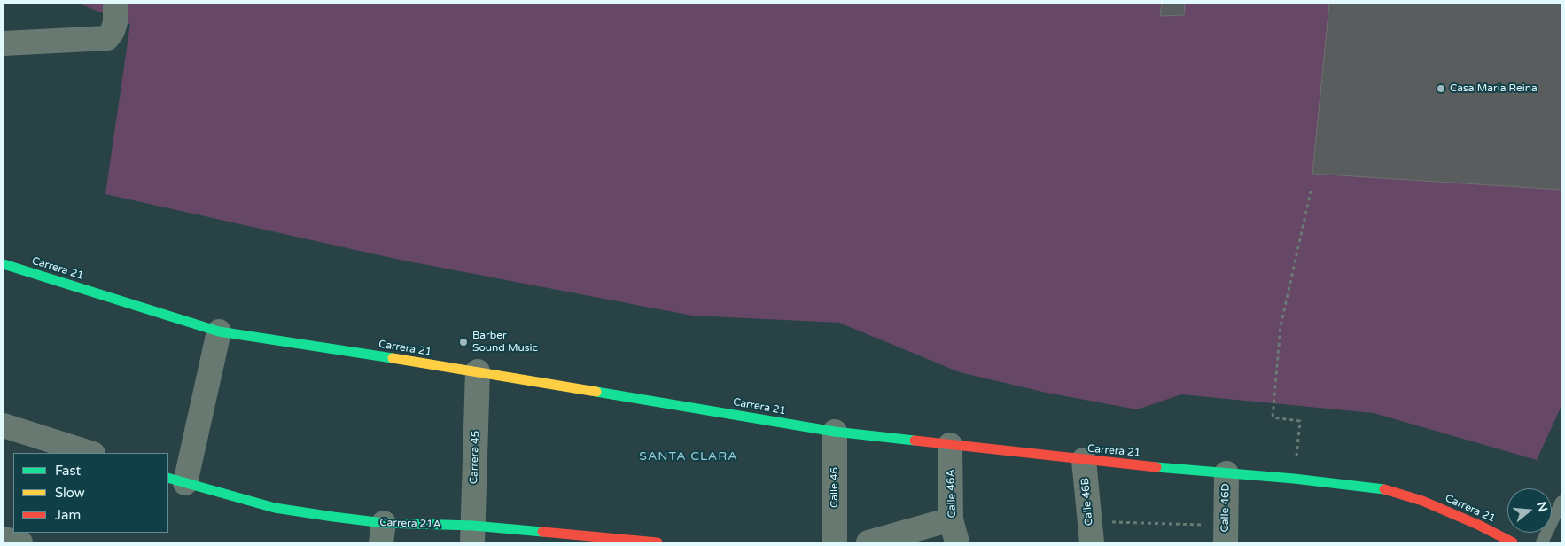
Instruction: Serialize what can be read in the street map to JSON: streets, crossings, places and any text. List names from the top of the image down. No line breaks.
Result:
{"streets":{"street":["Carrera 21","Carrera 45","Calle 46","Calle 46A","Calle 46B","Calle 46D","Carrera 21A"]},"crossings":[["Carrera 21","Carrera 45"],["Carrera 21","Calle 46"],["Carrera 21","Calle 46A"],["Carrera 21","Calle 46B"],["Carrera 21","Calle 46D"],["Carrera 45","Carrera 21A"]],"districts":["SANTA CLARA"],"places":["Casa María Reina","Barber Sound Music"],"legend":["Fast","Slow","Jam"],"north":"right"}
